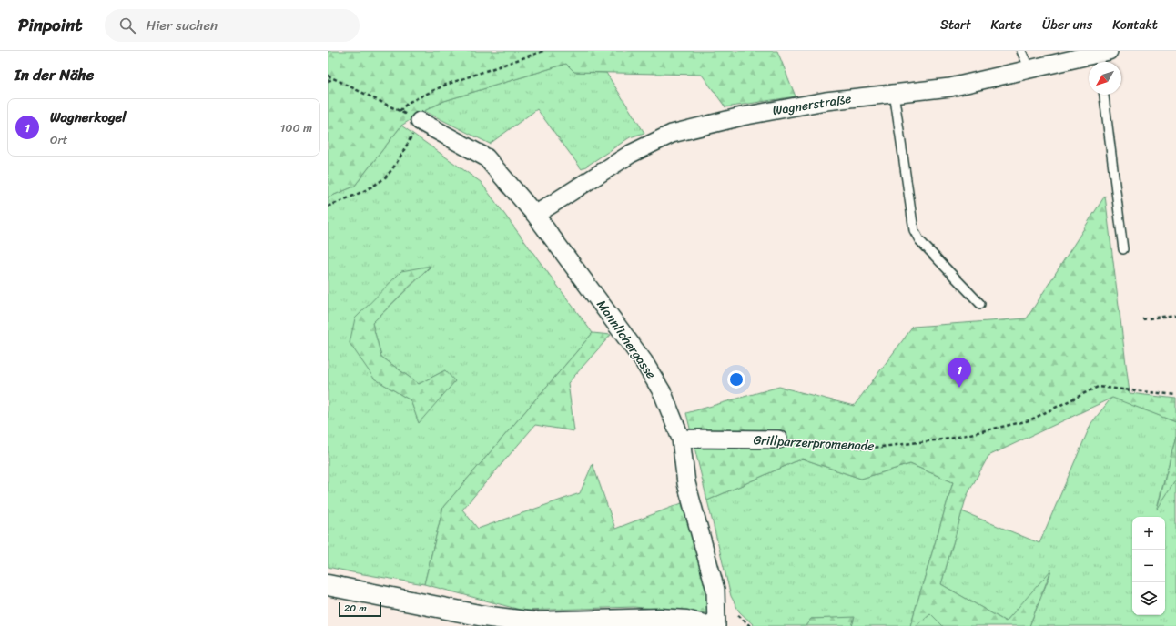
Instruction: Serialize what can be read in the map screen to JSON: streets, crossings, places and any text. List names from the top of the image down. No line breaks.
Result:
{"streets":{"street":["Wagnerstraße","Mannlichergasse","Grillparzerpromenade"]},"crossings":[["Wagnerstraße","Mannlichergasse"],["Mannlichergasse","Grillparzerpromenade"]],"scale_bar":"20 m","north":"bottom left","page":{"header":"Pinpoint","search":"Hier suchen","nav":["Start","Karte","Über uns","Kontakt"],"heading":"In der Nähe","list":[{"mark":"1","name":"Wagnerkogel","note":"Ort","value":"100 m"}],"pins":"1","map_buttons":["+","−"],"scale":"20 m"}}
